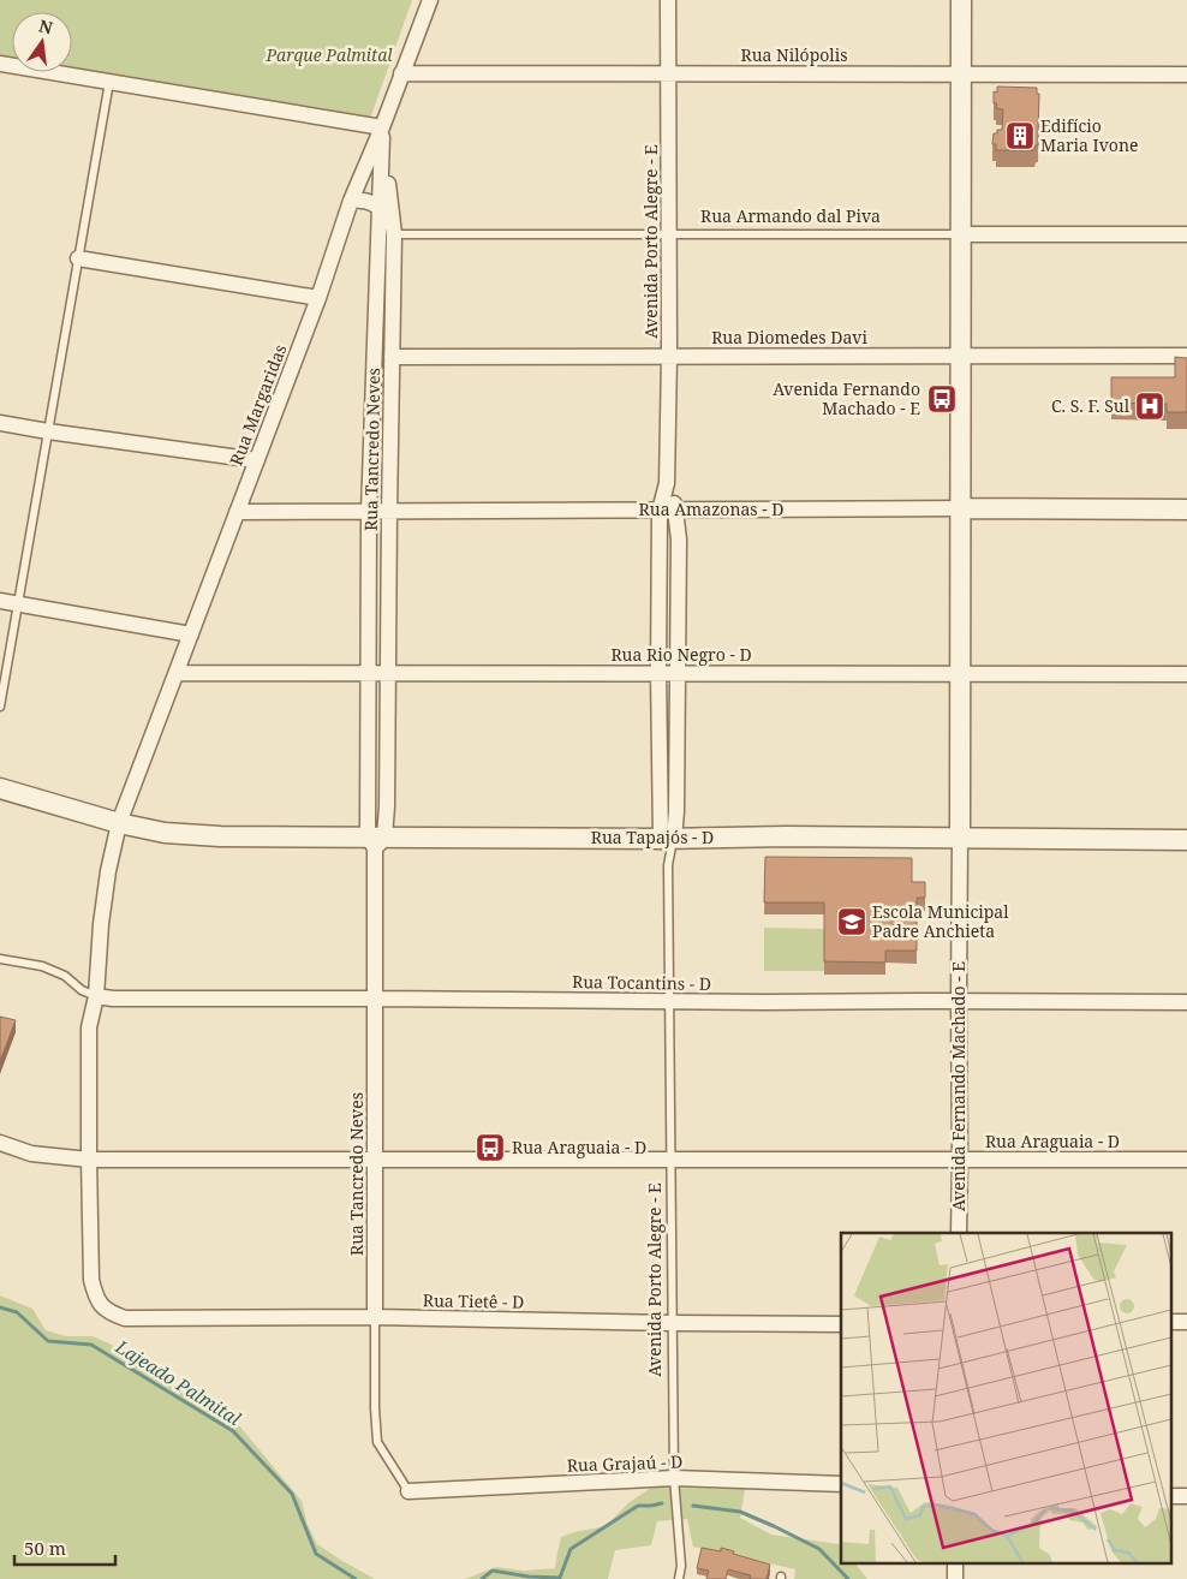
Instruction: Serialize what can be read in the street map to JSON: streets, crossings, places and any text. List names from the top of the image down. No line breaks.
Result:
{"streets":{"street":["Rua Nilópolis","Rua Armando dal Piva","Avenida Porto Alegre - E","Rua Diomedes Davi","Rua Margaridas","Rua Tancredo Neves","Rua Amazonas - D","Rua Rio Negro - D","Rua Tapajós - D","Rua Tocantins - D","Avenida Fernando Machado - E","Rua Araguaia - D","Rua Tietê - D","Rua Grajaú - D"]},"crossings":[["Rua Nilópolis","Avenida Porto Alegre - E"],["Rua Nilópolis","Rua Margaridas"],["Rua Nilópolis","Avenida Fernando Machado - E"],["Rua Armando dal Piva","Avenida Porto Alegre - E"],["Rua Armando dal Piva","Rua Tancredo Neves"],["Rua Armando dal Piva","Avenida Fernando Machado - E"],["Avenida Porto Alegre - E","Rua Diomedes Davi"],["Avenida Porto Alegre - E","Rua Amazonas - D"],["Avenida Porto Alegre - E","Rua Rio Negro - D"],["Avenida Porto Alegre - E","Rua Tapajós - D"],["Avenida Porto Alegre - E","Rua Tocantins - D"],["Avenida Porto Alegre - E","Rua Araguaia - D"],["Avenida Porto Alegre - E","Rua Tietê - D"],["Avenida Porto Alegre - E","Rua Grajaú - D"],["Rua Diomedes Davi","Rua Tancredo Neves"],["Rua Diomedes Davi","Avenida Fernando Machado - E"],["Rua Margaridas","Rua Tancredo Neves"],["Rua Margaridas","Rua Amazonas - D"],["Rua Margaridas","Rua Rio Negro - D"],["Rua Margaridas","Rua Tapajós - D"],["Rua Margaridas","Rua Tocantins - D"],["Rua Margaridas","Rua Araguaia - D"],["Rua Margaridas","Rua Tietê - D"],["Rua Tancredo Neves","Rua Amazonas - D"],["Rua Tancredo Neves","Rua Rio Negro - D"],["Rua Tancredo Neves","Rua Tapajós - D"],["Rua Tancredo Neves","Rua Tocantins - D"],["Rua Tancredo Neves","Rua Araguaia - D"],["Rua Tancredo Neves","Rua Tietê - D"],["Rua Tancredo Neves","Rua Grajaú - D"],["Rua Amazonas - D","Avenida Fernando Machado - E"],["Rua Rio Negro - D","Avenida Fernando Machado - E"],["Rua Tapajós - D","Avenida Fernando Machado - E"],["Rua Tocantins - D","Avenida Fernando Machado - E"],["Avenida Fernando Machado - E","Rua Araguaia - D"]],"water":["Lajeado Palmital"],"parks":["Parque Palmital"],"places":{"building":["Edifício Maria Ivone"],"bus stop":["Avenida Fernando Machado - E","Rua Araguaia - D"],"hospital":["C. S. F. Sul"],"school or university":["Escola Municipal Padre Anchieta"]},"scale_bar":"50 m","north":"top"}
